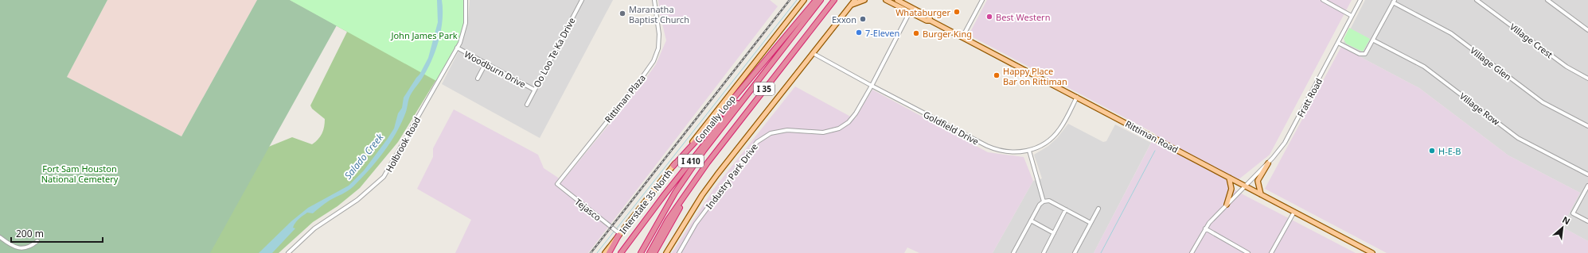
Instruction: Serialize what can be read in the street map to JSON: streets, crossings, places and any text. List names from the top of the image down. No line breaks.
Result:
{"streets":{"highway":["I 35","Connally Loop","I 410"],"main road":["Rittiman Road","Interstate 35 North"],"street":["Village Crest","Oo Loo Te Ka Drive","Village Glen","Woodburn Drive","Fratt Road","Rittiman Plaza","Village Row","Goldfield Drive","Holbrook Road","Industry Park Drive","Tejasco"]},"crossings":[["Oo Loo Te Ka Drive","Woodburn Drive"],["Woodburn Drive","Holbrook Road"],["I 35","Connally Loop"],["I 35","I 410"],["Fratt Road","Rittiman Road"],["Rittiman Plaza","Tejasco"],["Goldfield Drive","Rittiman Road"],["Goldfield Drive","Industry Park Drive"],["Rittiman Road","Industry Park Drive"],["Interstate 35 North","Tejasco"]],"water":["Salado Creek"],"parks":["John James Park","Fort Sam Houston National Cemetery"],"places":["Whataburger","Maranatha Baptist Church","Best Western","Exxon","7-Eleven","Burger King","Happy Place Bar on Rittiman","H-E-B"],"scale_bar":"200 m","north":"top right"}
